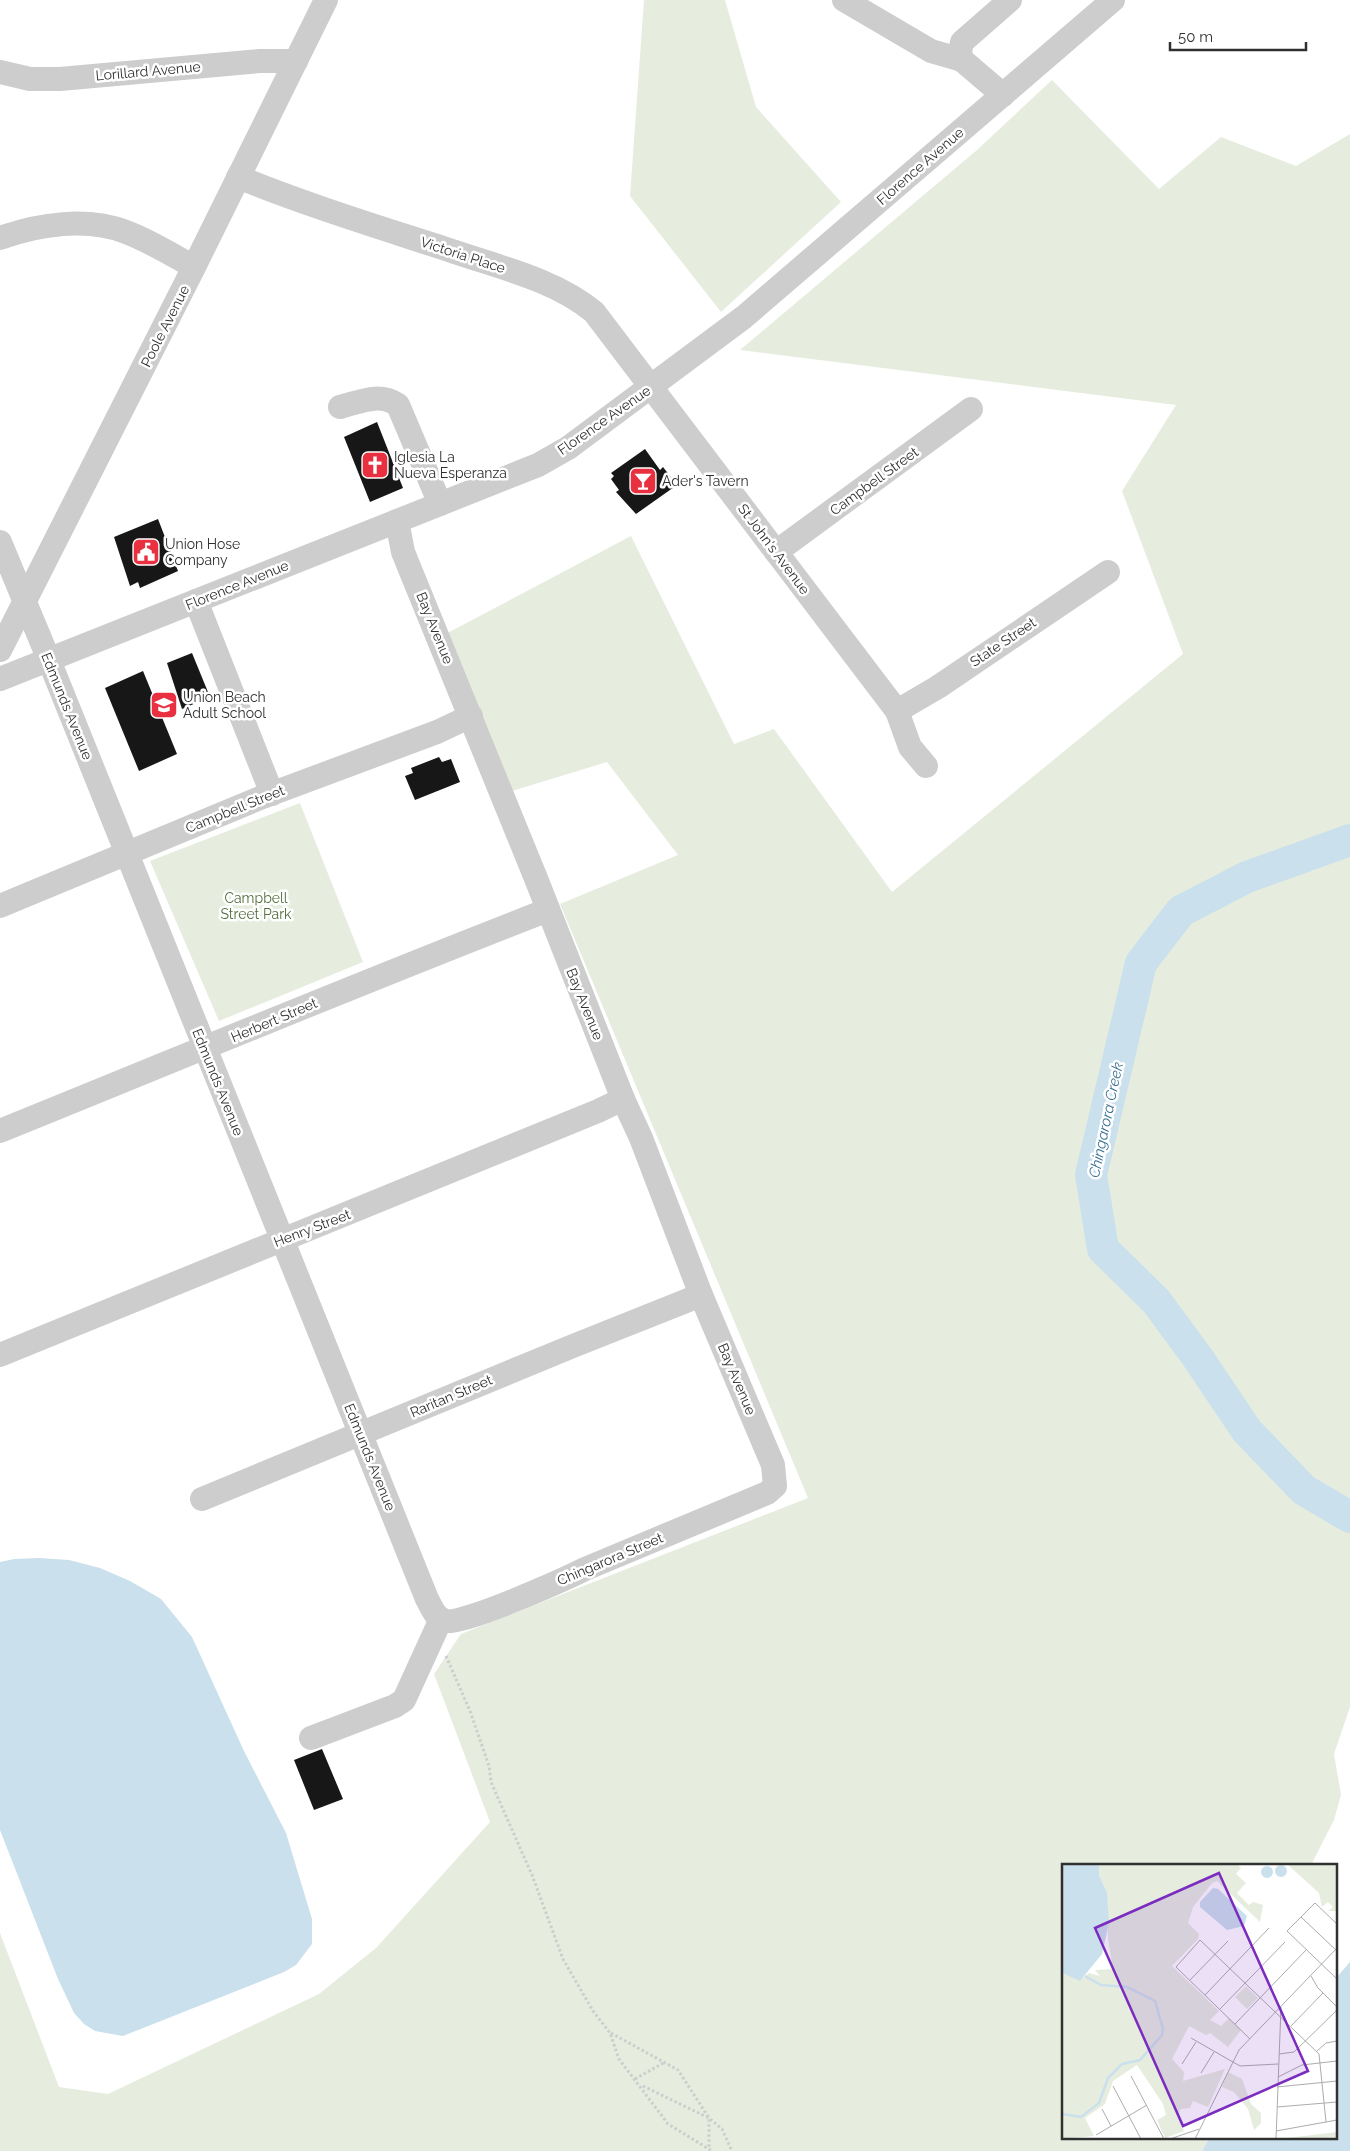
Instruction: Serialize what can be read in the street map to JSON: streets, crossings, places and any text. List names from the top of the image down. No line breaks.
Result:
{"streets":{"street":["Lorillard Avenue","Florence Avenue","Victoria Place","Poole Avenue","Campbell Street","St John's Avenue","Bay Avenue","State Street","Edmunds Avenue","Herbert Street","Henry Street","Raritan Street","Chingarora Street"]},"crossings":[["Lorillard Avenue","Poole Avenue"],["Florence Avenue","Victoria Place"],["Florence Avenue","St John's Avenue"],["Florence Avenue","Bay Avenue"],["Florence Avenue","Edmunds Avenue"],["Victoria Place","Poole Avenue"],["Victoria Place","St John's Avenue"],["Poole Avenue","Edmunds Avenue"],["Campbell Street","St John's Avenue"],["Campbell Street","Bay Avenue"],["Campbell Street","Edmunds Avenue"],["St John's Avenue","State Street"],["Bay Avenue","Herbert Street"],["Bay Avenue","Henry Street"],["Bay Avenue","Raritan Street"],["Bay Avenue","Chingarora Street"],["Edmunds Avenue","Herbert Street"],["Edmunds Avenue","Henry Street"],["Edmunds Avenue","Raritan Street"],["Edmunds Avenue","Chingarora Street"]],"water":["Chingarora Creek"],"parks":["Campbell Street Park"],"places":{"church":["Iglesia La Nueva Esperanza"],"bar":["Ader's Tavern"],"public building":["Union Hose Company"],"school or university":["Union Beach Adult School"]},"scale_bar":"50 m"}
